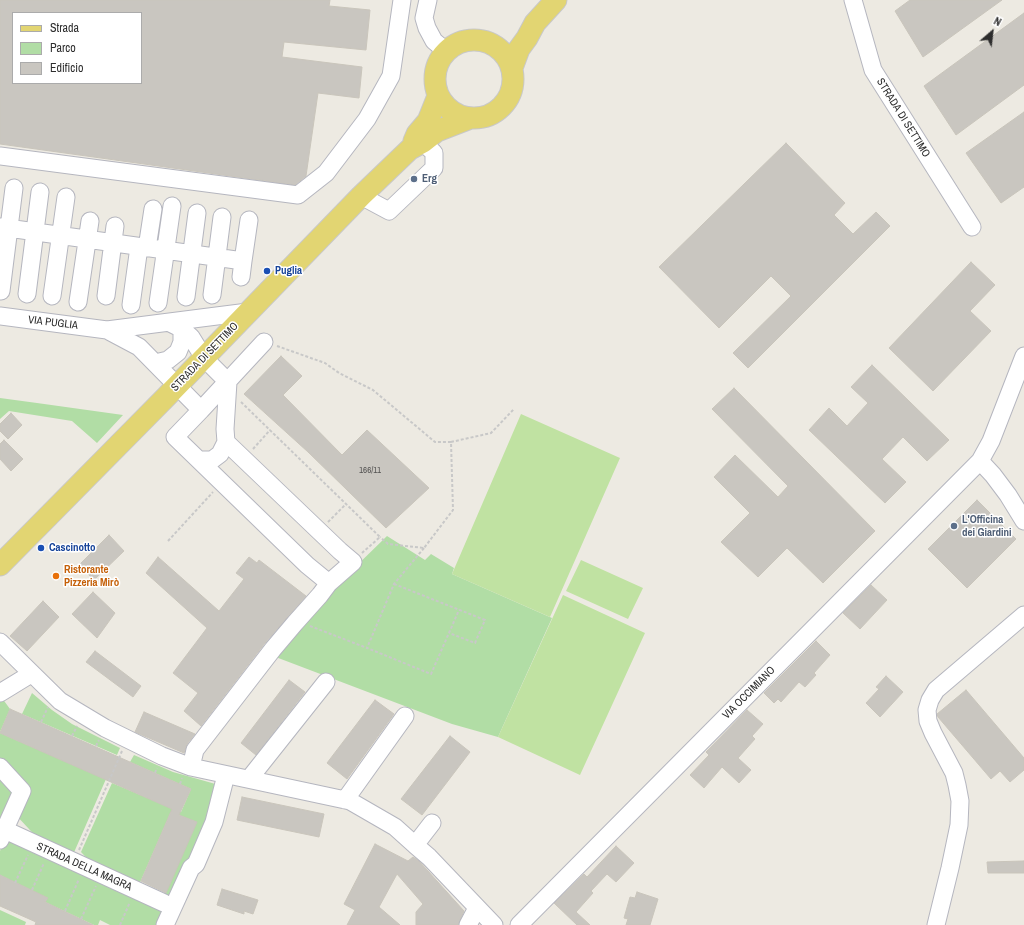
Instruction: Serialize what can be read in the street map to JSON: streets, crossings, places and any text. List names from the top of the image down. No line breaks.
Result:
{"streets":{"main road":["STRADA DI SETTIMO"],"street":["VIA PUGLIA","VIA OCCIMIANO","STRADA DELLA MAGRA"]},"crossings":[["STRADA DI SETTIMO","VIA PUGLIA"]],"places":["Erg","Puglia","L'Officina dei Giardini","Cascinotto","Ristorante Pizzeria Mirò"],"house_numbers":["166/11"],"legend":["Strada","Parco","Edificio"],"north":"top right"}
